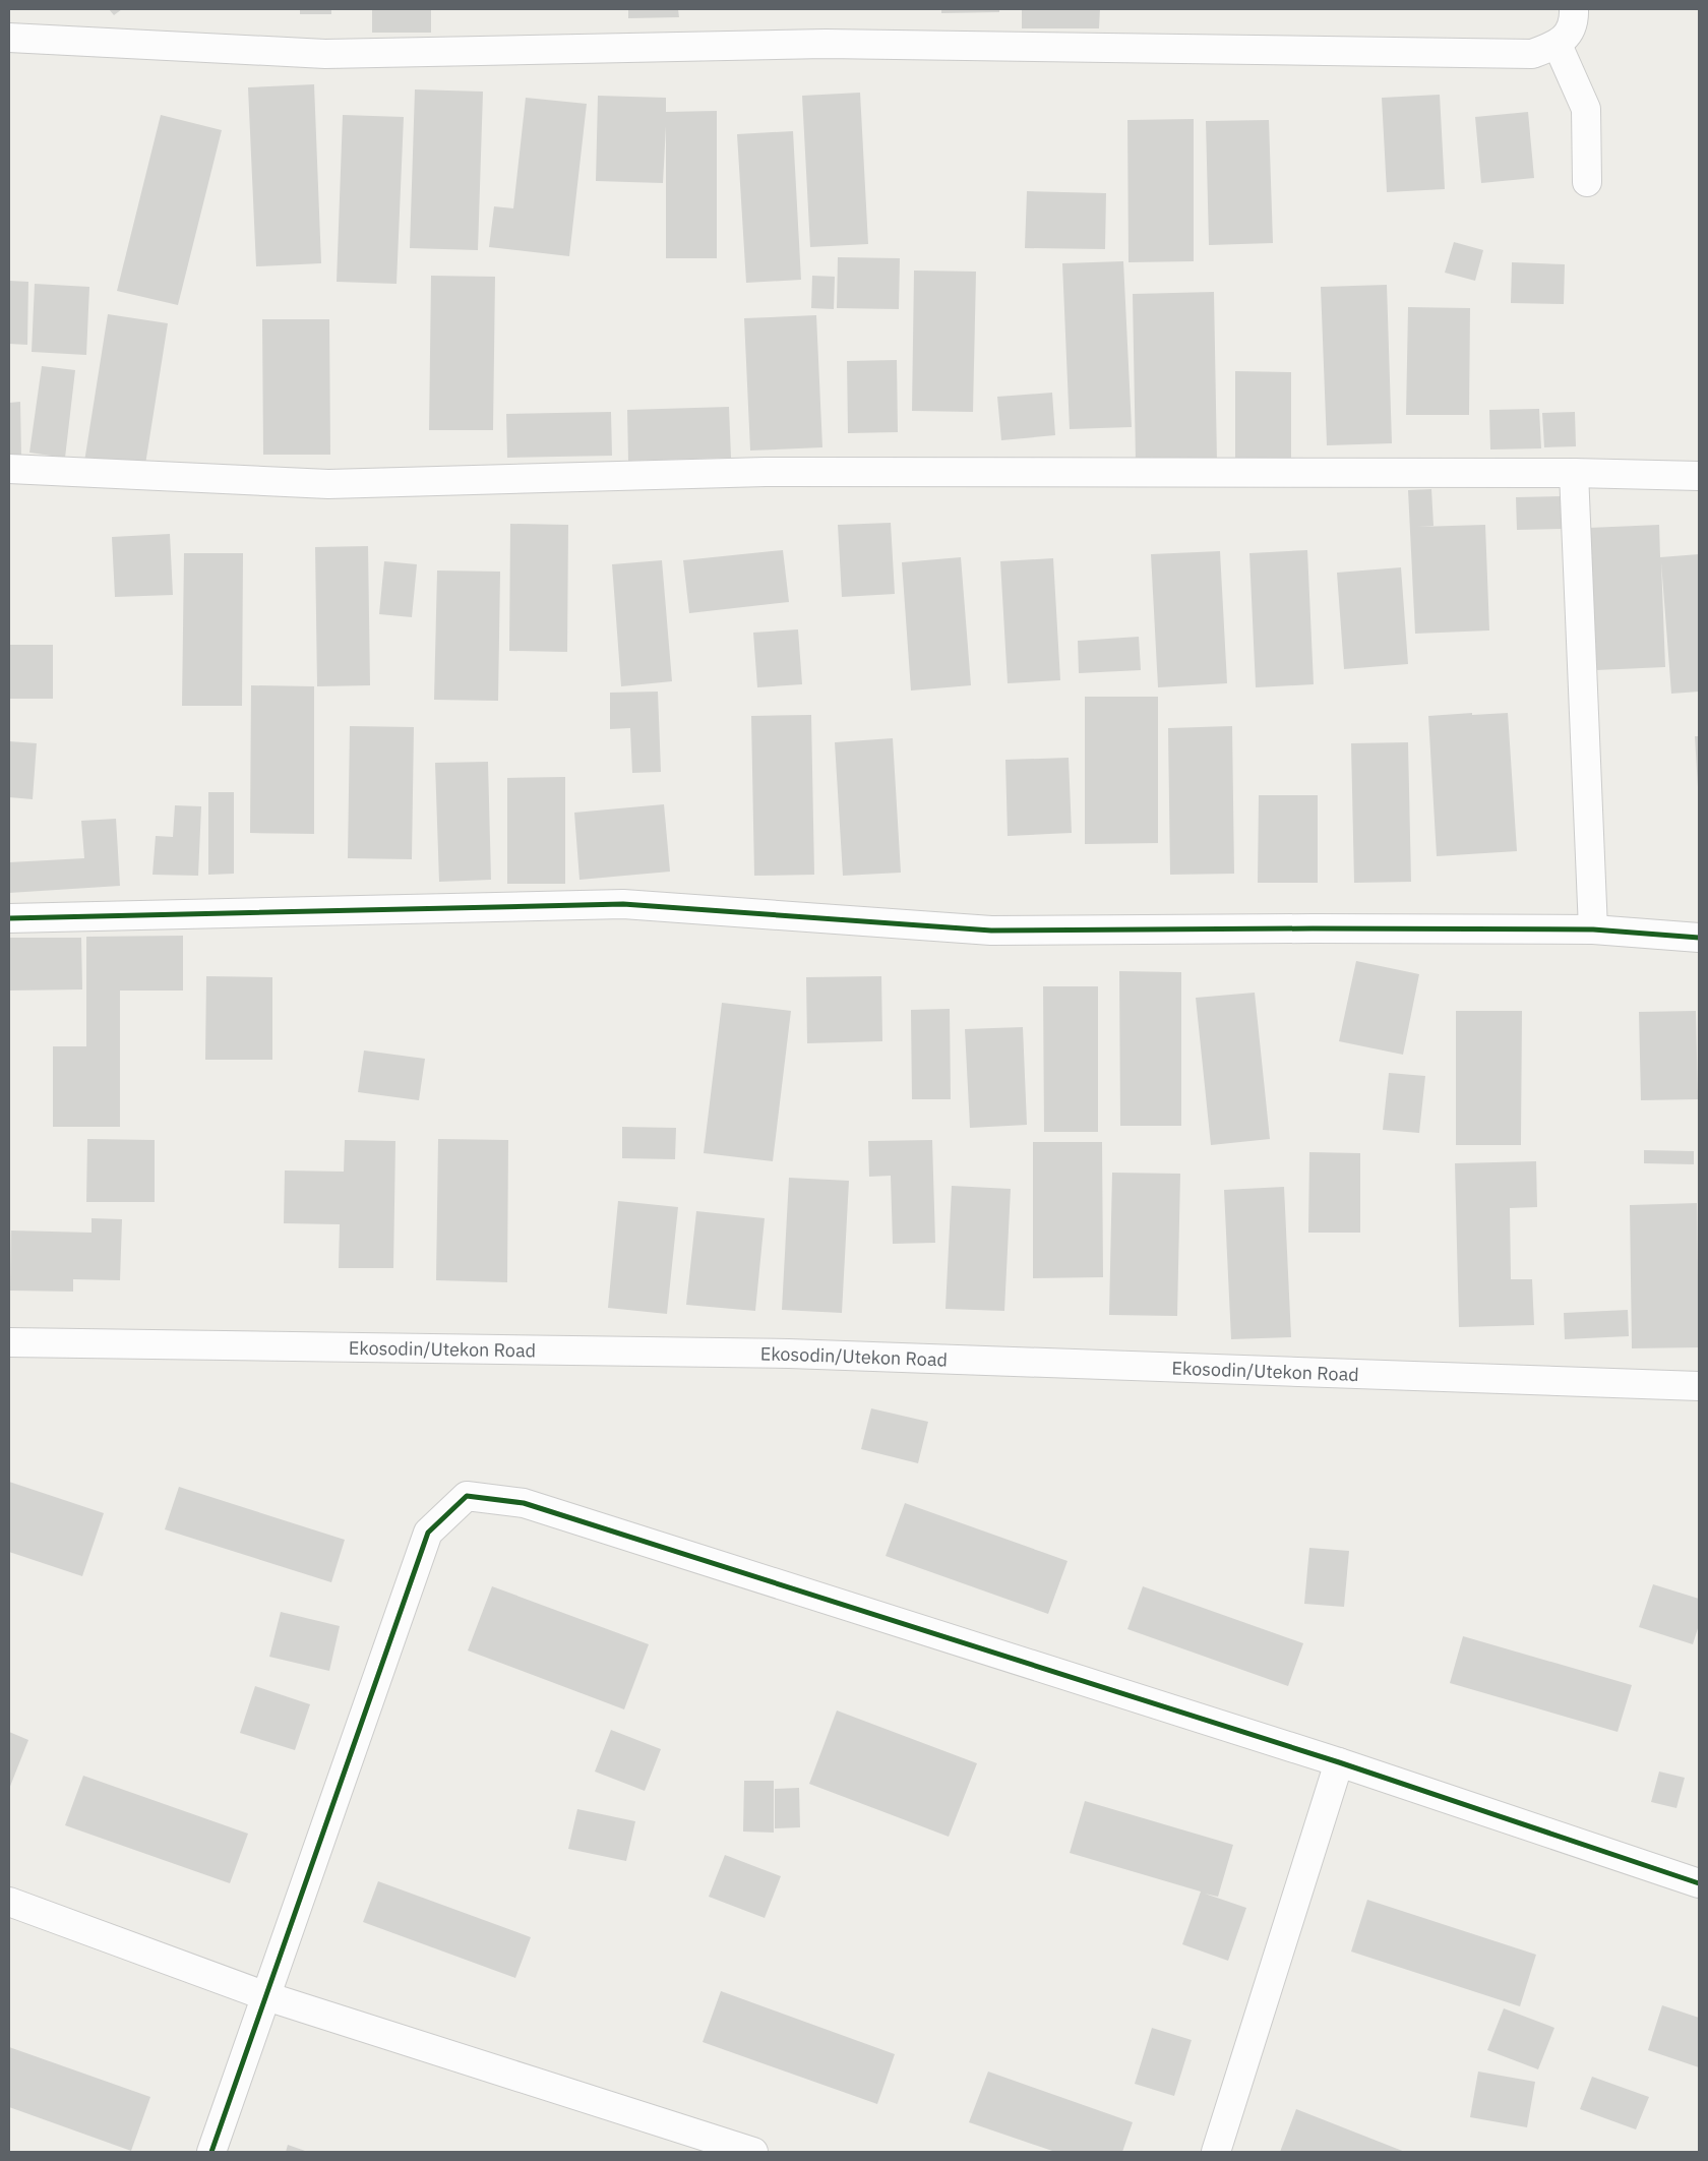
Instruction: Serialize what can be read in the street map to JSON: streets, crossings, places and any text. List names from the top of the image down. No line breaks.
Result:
{"streets":{"street":["Ekosodin/Utekon Road"]}}
